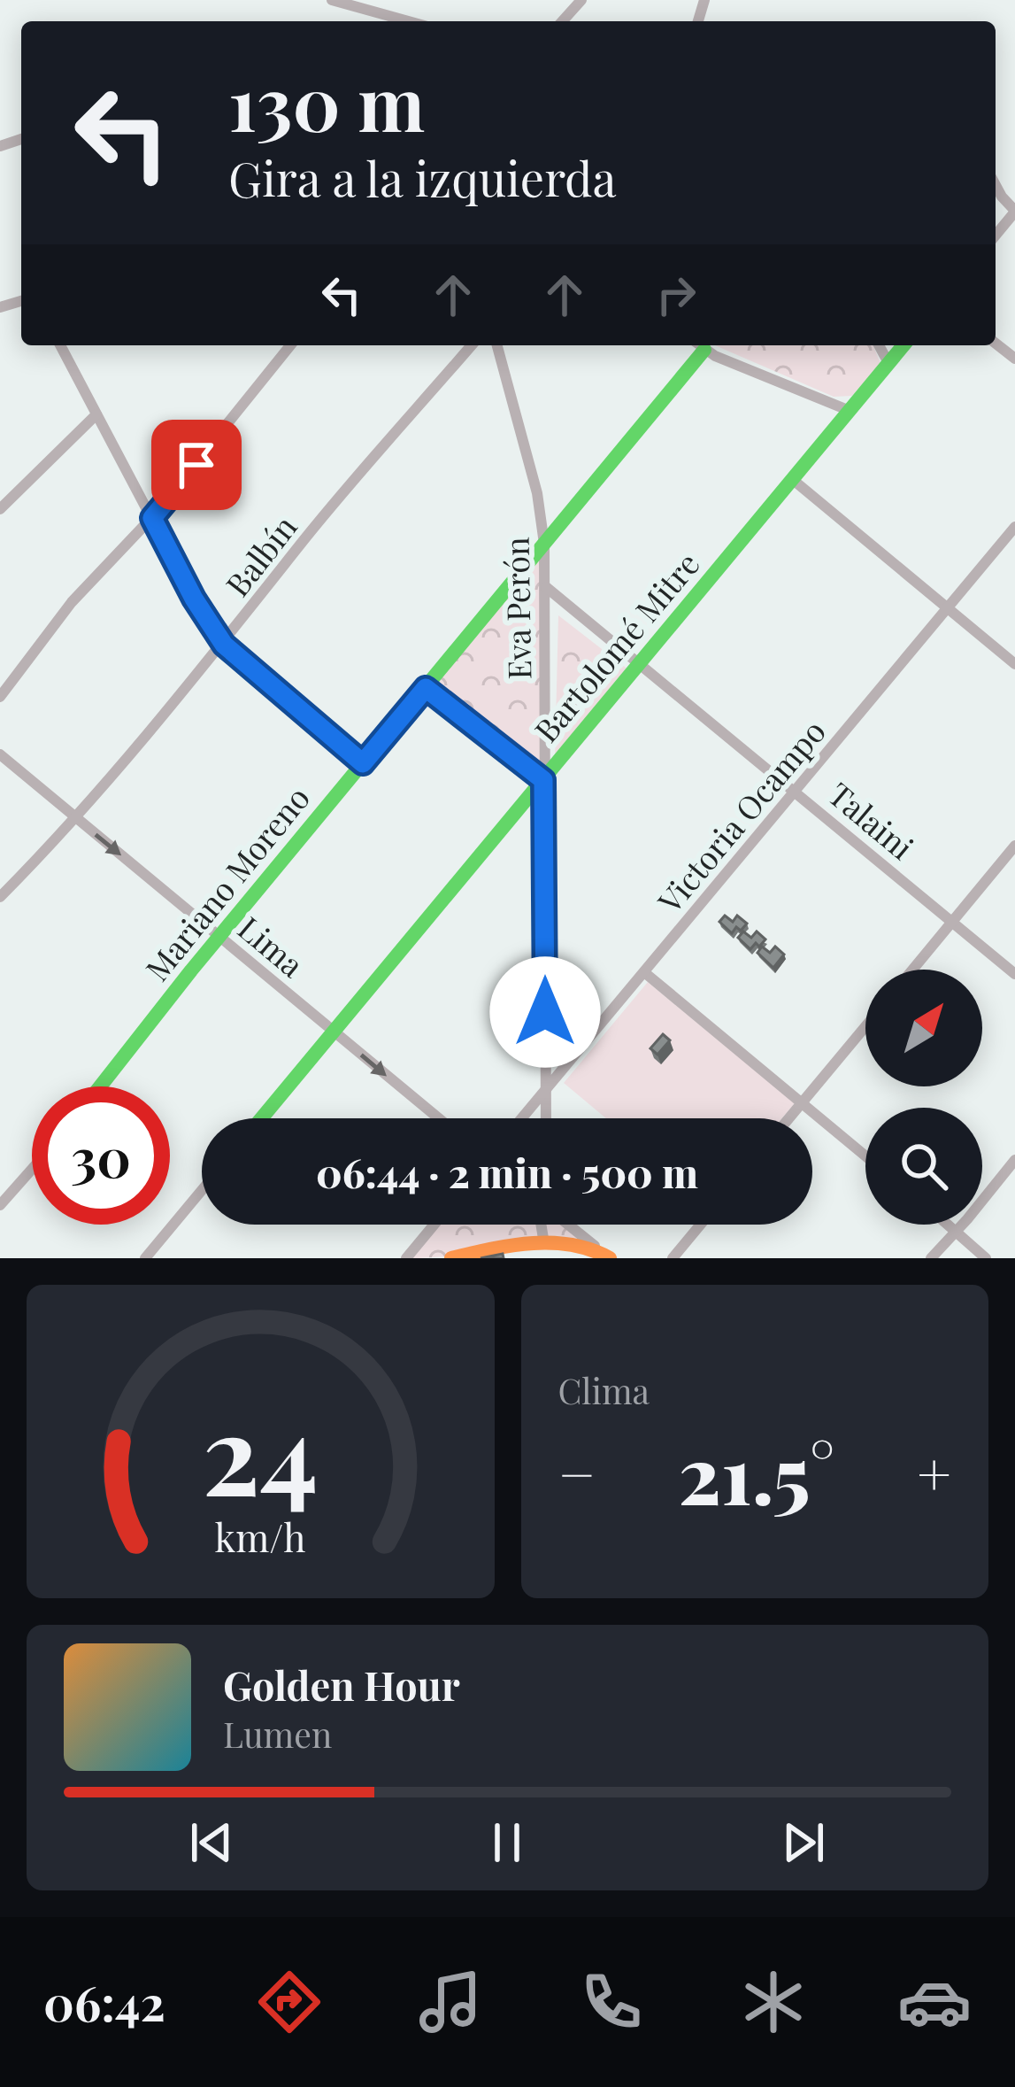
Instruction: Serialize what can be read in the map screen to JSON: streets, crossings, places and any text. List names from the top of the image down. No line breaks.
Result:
{"streets":{"street":["Balbín","Eva Perón","Bartolomé Mitre","Victoria Ocampo","Talaini","Mariano Moreno","Lima"]},"crossings":[["Balbín","Lima"],["Eva Perón","Bartolomé Mitre"],["Eva Perón","Victoria Ocampo"],["Eva Perón","Talaini"],["Eva Perón","Mariano Moreno"],["Bartolomé Mitre","Talaini"],["Bartolomé Mitre","Lima"],["Victoria Ocampo","Talaini"],["Mariano Moreno","Lima"]],"one_way":["Lima"],"north":"top right","page":{"turn":["130 m","Gira a la izquierda"],"limit":"30","trip":"06:44 · 2 min · 500 m","tile":"Clima","heat":["−","21.5°","+"],"song":["Golden Hour","Lumen"],"tabs":"06:42","gauge":["24","km/h"]}}
